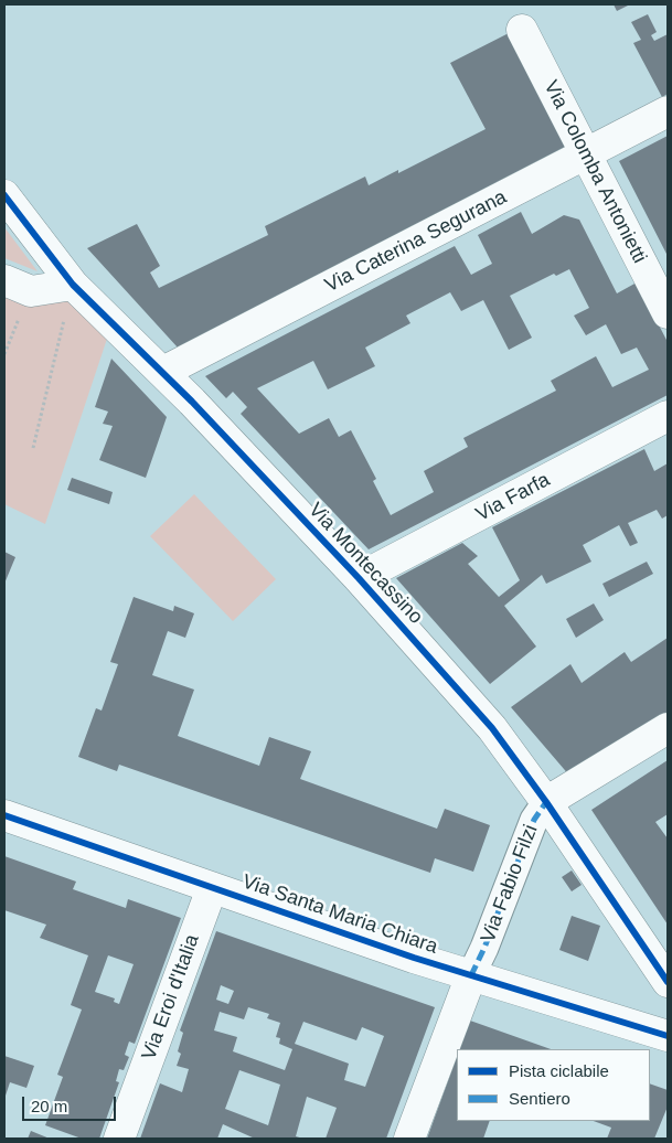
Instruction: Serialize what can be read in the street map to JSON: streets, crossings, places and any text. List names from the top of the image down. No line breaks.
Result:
{"streets":{"street":["Via Colomba Antonietti","Via Caterina Segurana","Via Farfa","Via Montecassino","Via Fabio Filzi","Via Santa Maria Chiara","Via Eroi d'Italia"]},"crossings":[["Via Colomba Antonietti","Via Caterina Segurana"],["Via Caterina Segurana","Via Montecassino"],["Via Farfa","Via Montecassino"],["Via Montecassino","Via Fabio Filzi"],["Via Fabio Filzi","Via Santa Maria Chiara"],["Via Santa Maria Chiara","Via Eroi d'Italia"]],"legend":["Pista ciclabile","Sentiero"],"scale_bar":"20 m"}
